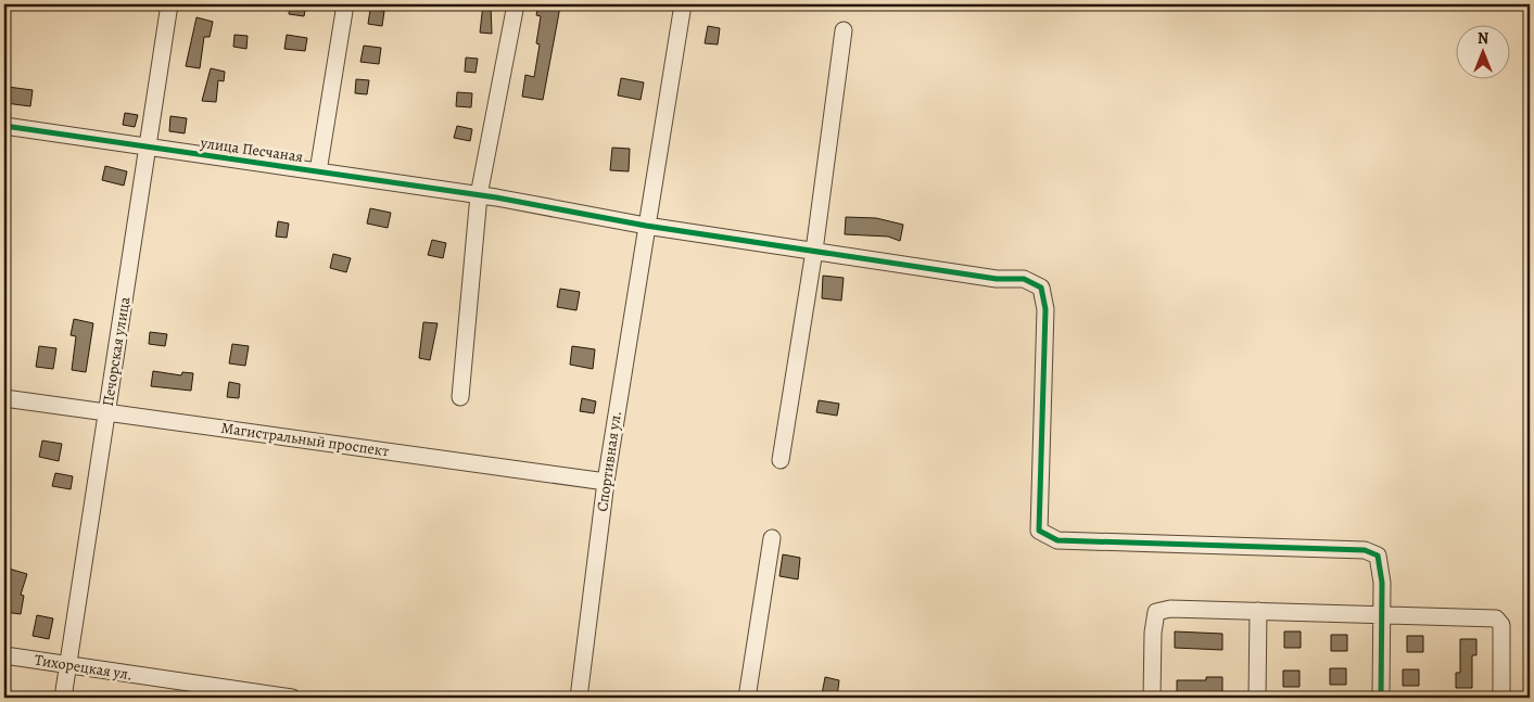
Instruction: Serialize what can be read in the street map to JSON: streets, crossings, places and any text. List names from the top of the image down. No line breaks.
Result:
{"streets":{"street":["улица Песчаная","Печорская улица","Магистральный проспект","Спортивная ул.","Тихорецкая ул."]},"crossings":[["улица Песчаная","Печорская улица"],["улица Песчаная","Спортивная ул."],["Печорская улица","Магистральный проспект"],["Печорская улица","Тихорецкая ул."],["Магистральный проспект","Спортивная ул."]],"north":"top"}
